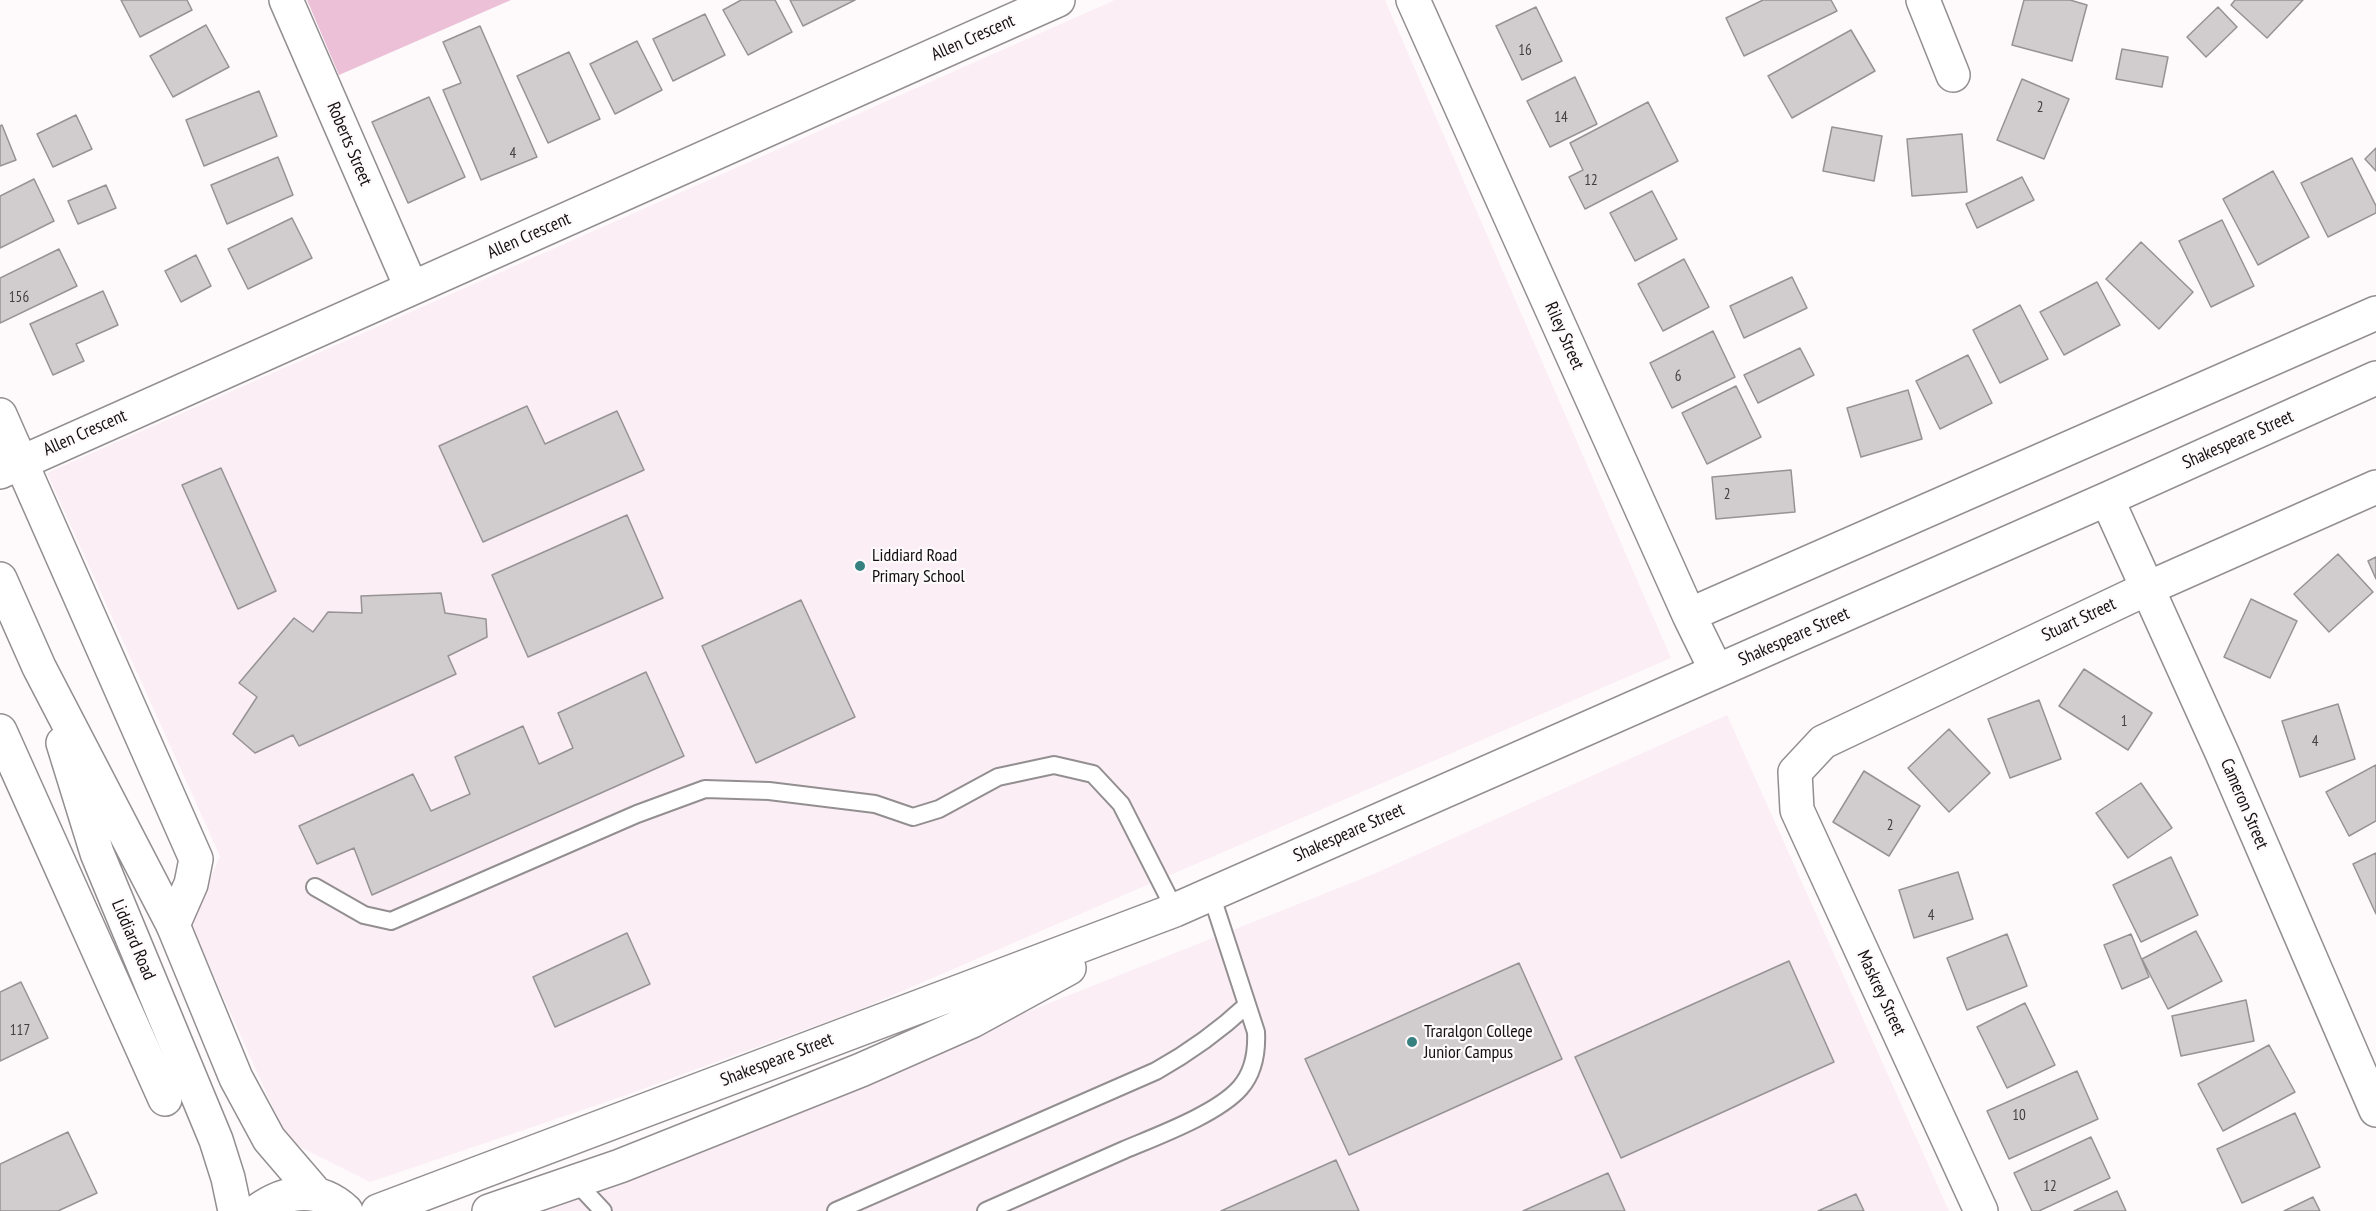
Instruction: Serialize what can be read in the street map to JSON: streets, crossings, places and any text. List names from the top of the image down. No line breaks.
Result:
{"streets":{"street":["Allen Crescent","Roberts Street","Riley Street","Shakespeare Street","Stuart Street","Cameron Street","Liddiard Road","Maskrey Street"]},"crossings":[["Allen Crescent","Roberts Street"],["Riley Street","Shakespeare Street"],["Shakespeare Street","Cameron Street"],["Stuart Street","Cameron Street"],["Stuart Street","Maskrey Street"]],"places":["Liddiard Road Primary School","Traralgon College Junior Campus"],"house_numbers":["16","2","14","4","12","156","6","2","1","4","2","4","117","10","12"]}
